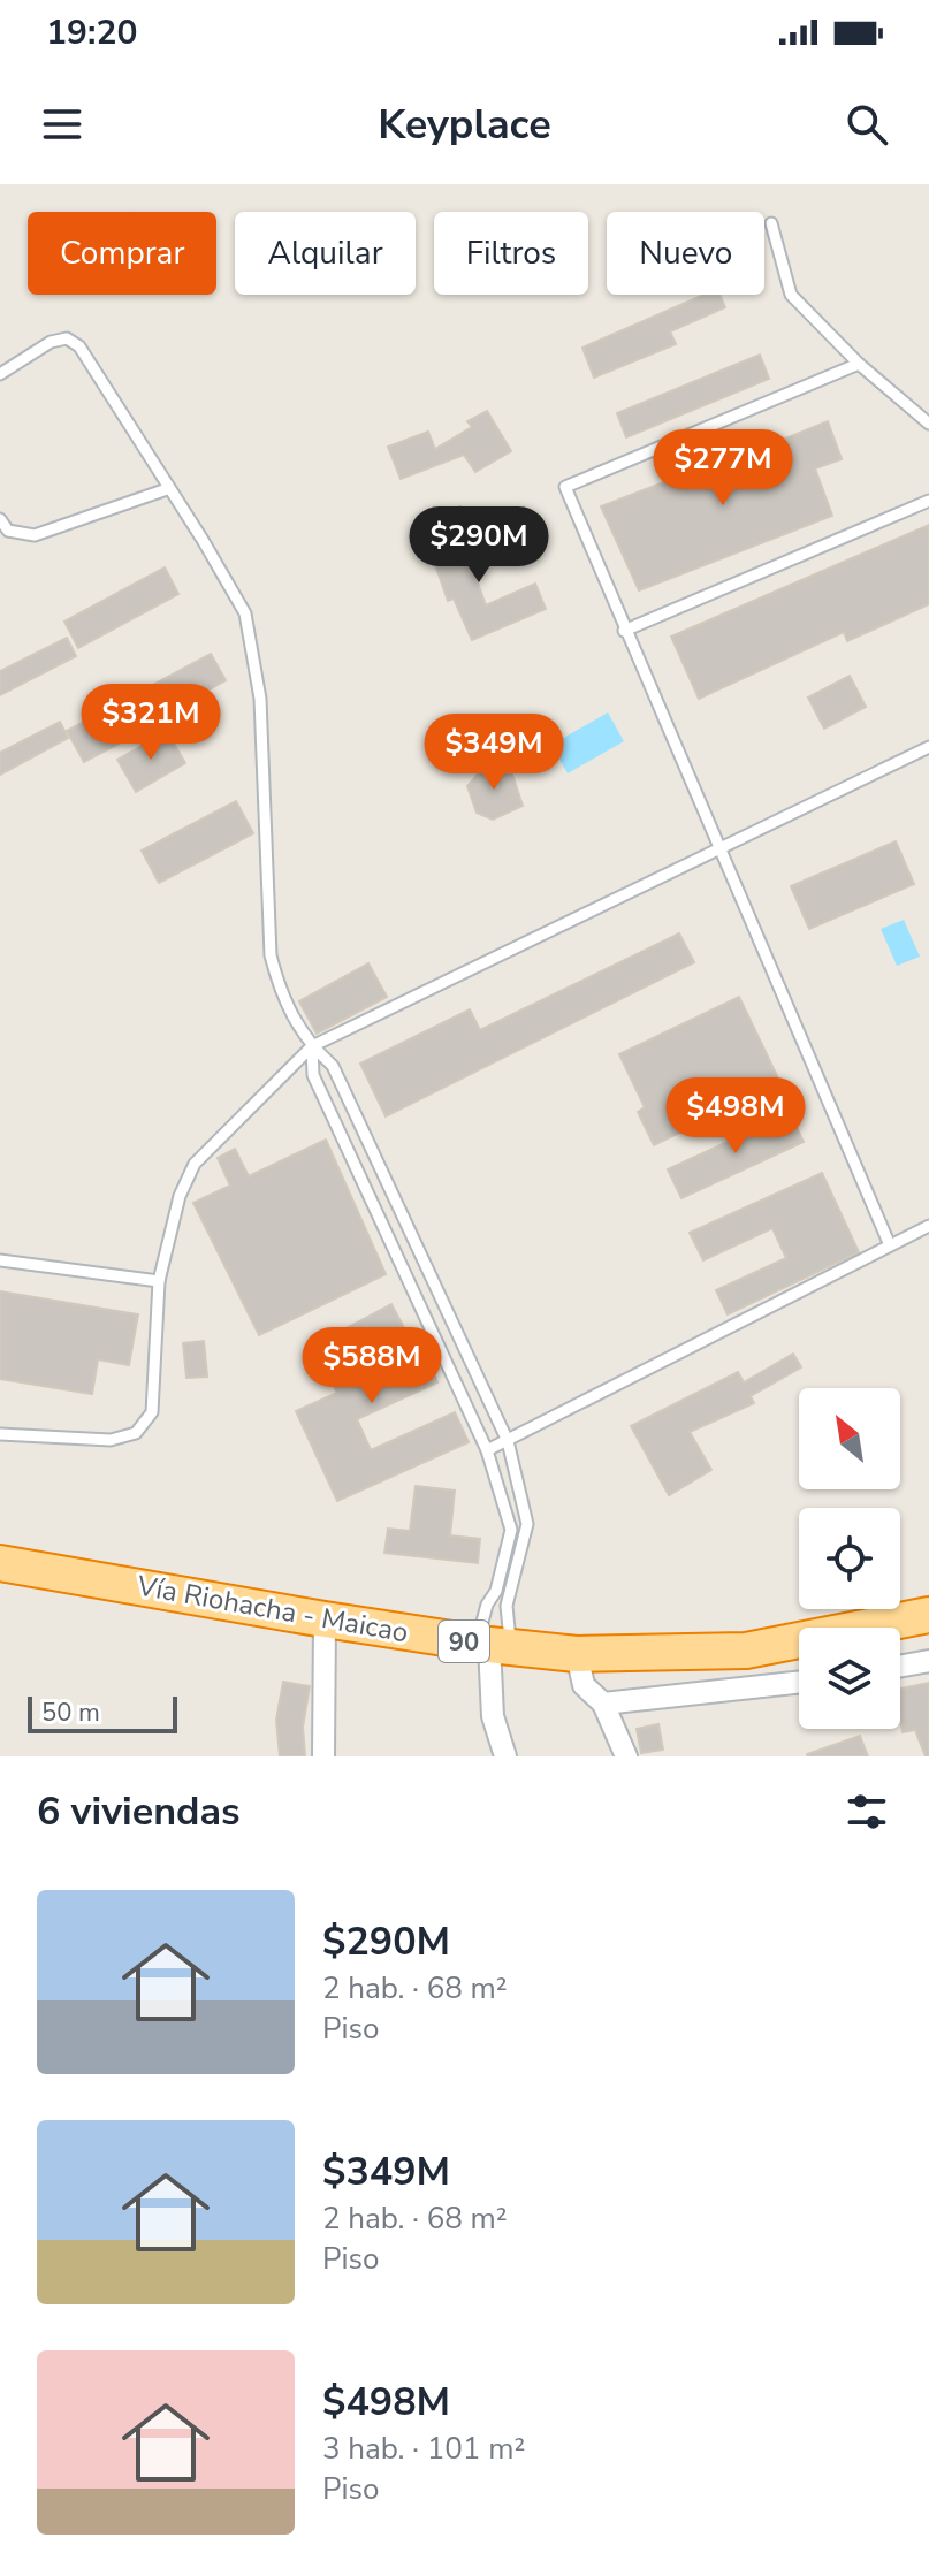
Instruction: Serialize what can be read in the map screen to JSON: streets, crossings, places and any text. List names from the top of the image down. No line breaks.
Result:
{"streets":{"highway":["Vía Riohacha - Maicao","90"]},"scale_bar":"50 m","north":"top left","page":{"status":"19:20","header":"Keyplace","chip":["Comprar","Alquilar","Filtros","Nuevo"],"price":["$277M","$290M","$321M","$349M","$498M","$588M"],"scale":"50 m","heading":"6 viviendas","list":[{"name":"$290M","note":"2 hab. · 68 m² · Piso"},{"name":"$349M","note":"2 hab. · 68 m² · Piso"},{"name":"$498M","note":"3 hab. · 101 m² · Piso"}]}}
